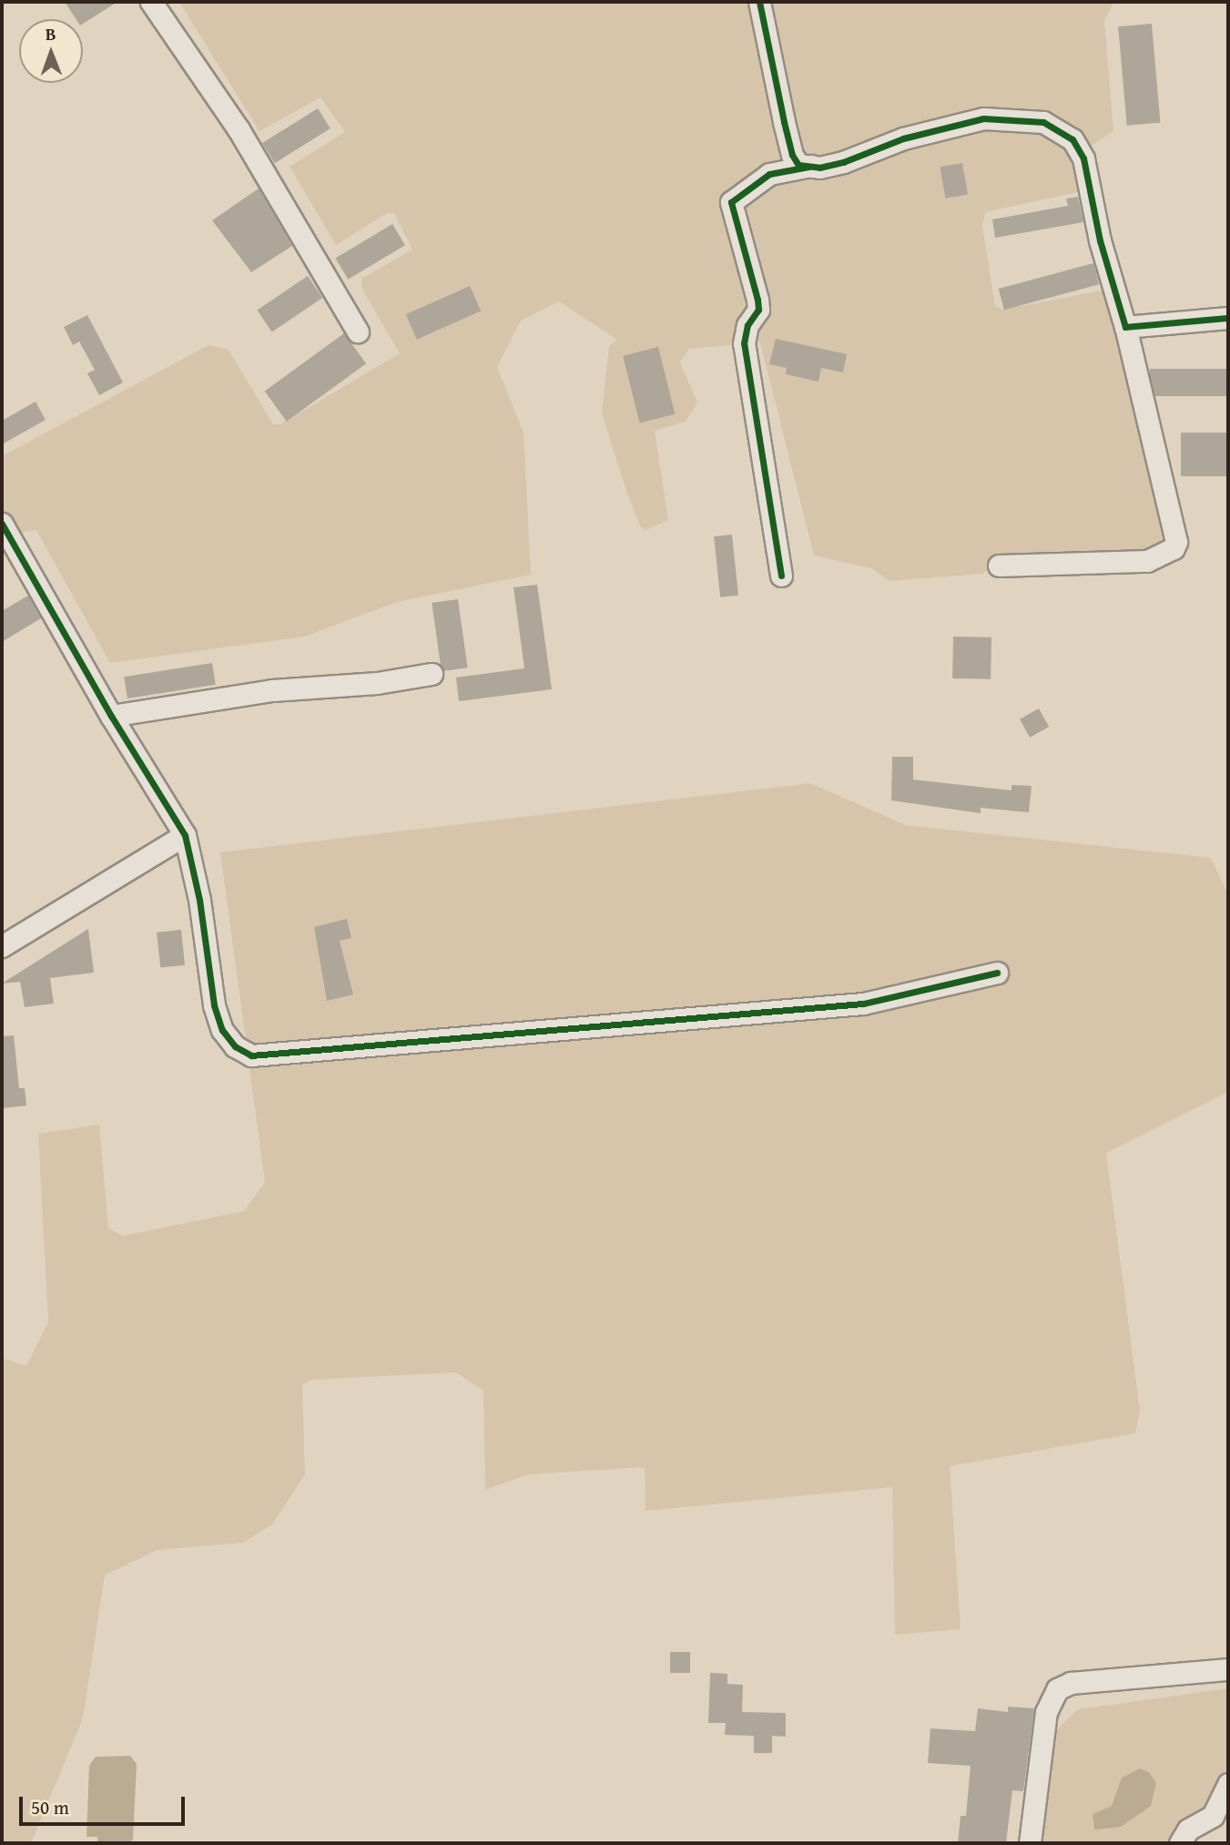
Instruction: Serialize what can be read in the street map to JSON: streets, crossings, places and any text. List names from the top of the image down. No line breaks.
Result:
{"scale_bar":"50 m","north":"top"}
